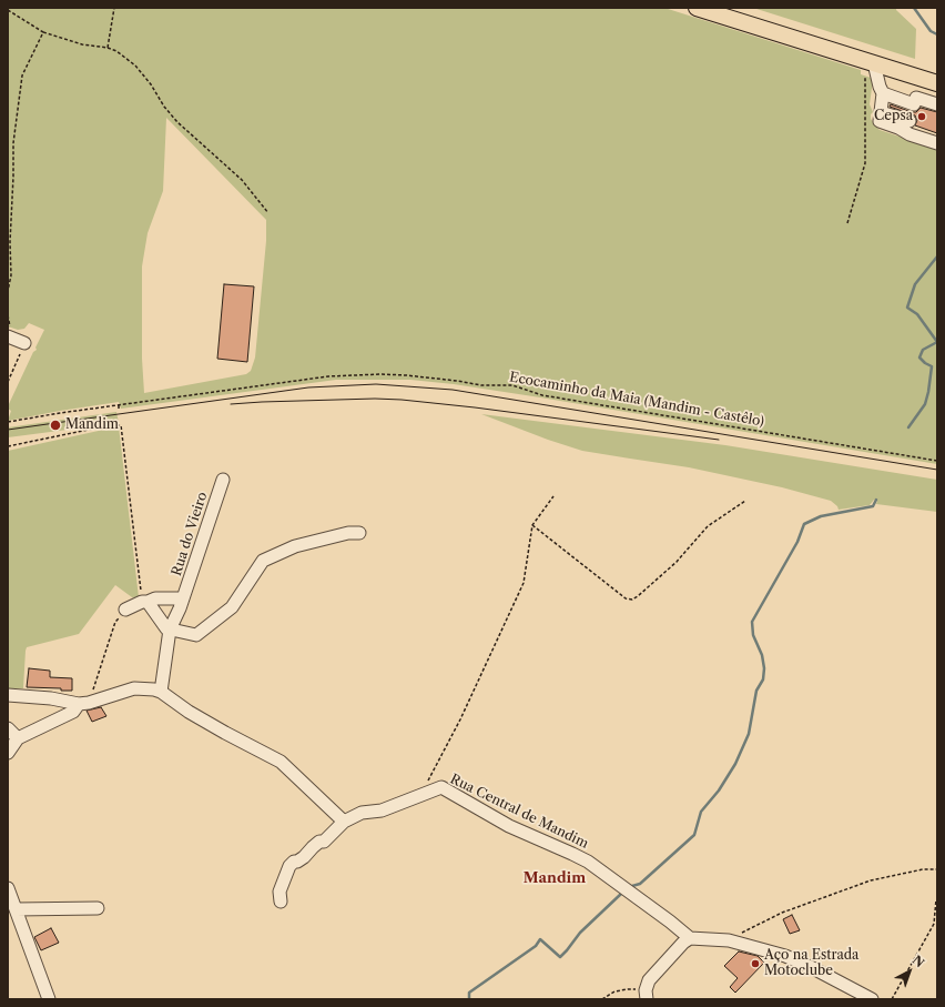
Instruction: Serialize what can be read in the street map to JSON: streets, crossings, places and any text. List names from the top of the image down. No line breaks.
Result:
{"streets":{"street":["Rua do Vieiro","Rua Central de Mandim"],"path":["Ecocaminho da Maia (Mandim - Castêlo)"]},"districts":["Mandim"],"places":["Cepsa","Mandim","Aço na Estrada Motoclube"],"north":"top right"}
